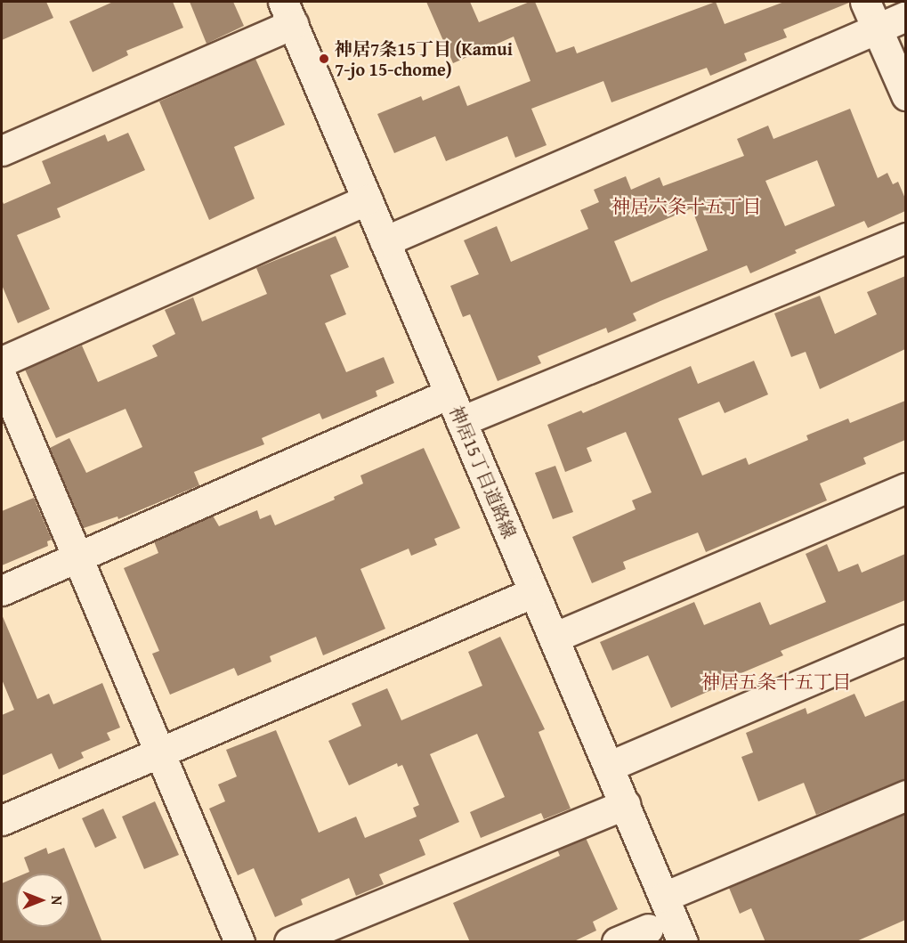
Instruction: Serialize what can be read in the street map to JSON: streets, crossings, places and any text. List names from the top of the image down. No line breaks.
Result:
{"streets":{"street":["神居15丁目道路線"]},"districts":["神居六条十五丁目","神居五条十五丁目"],"places":["神居7条15丁目 (Kamui 7-jo 15-chome)"],"north":"right"}
